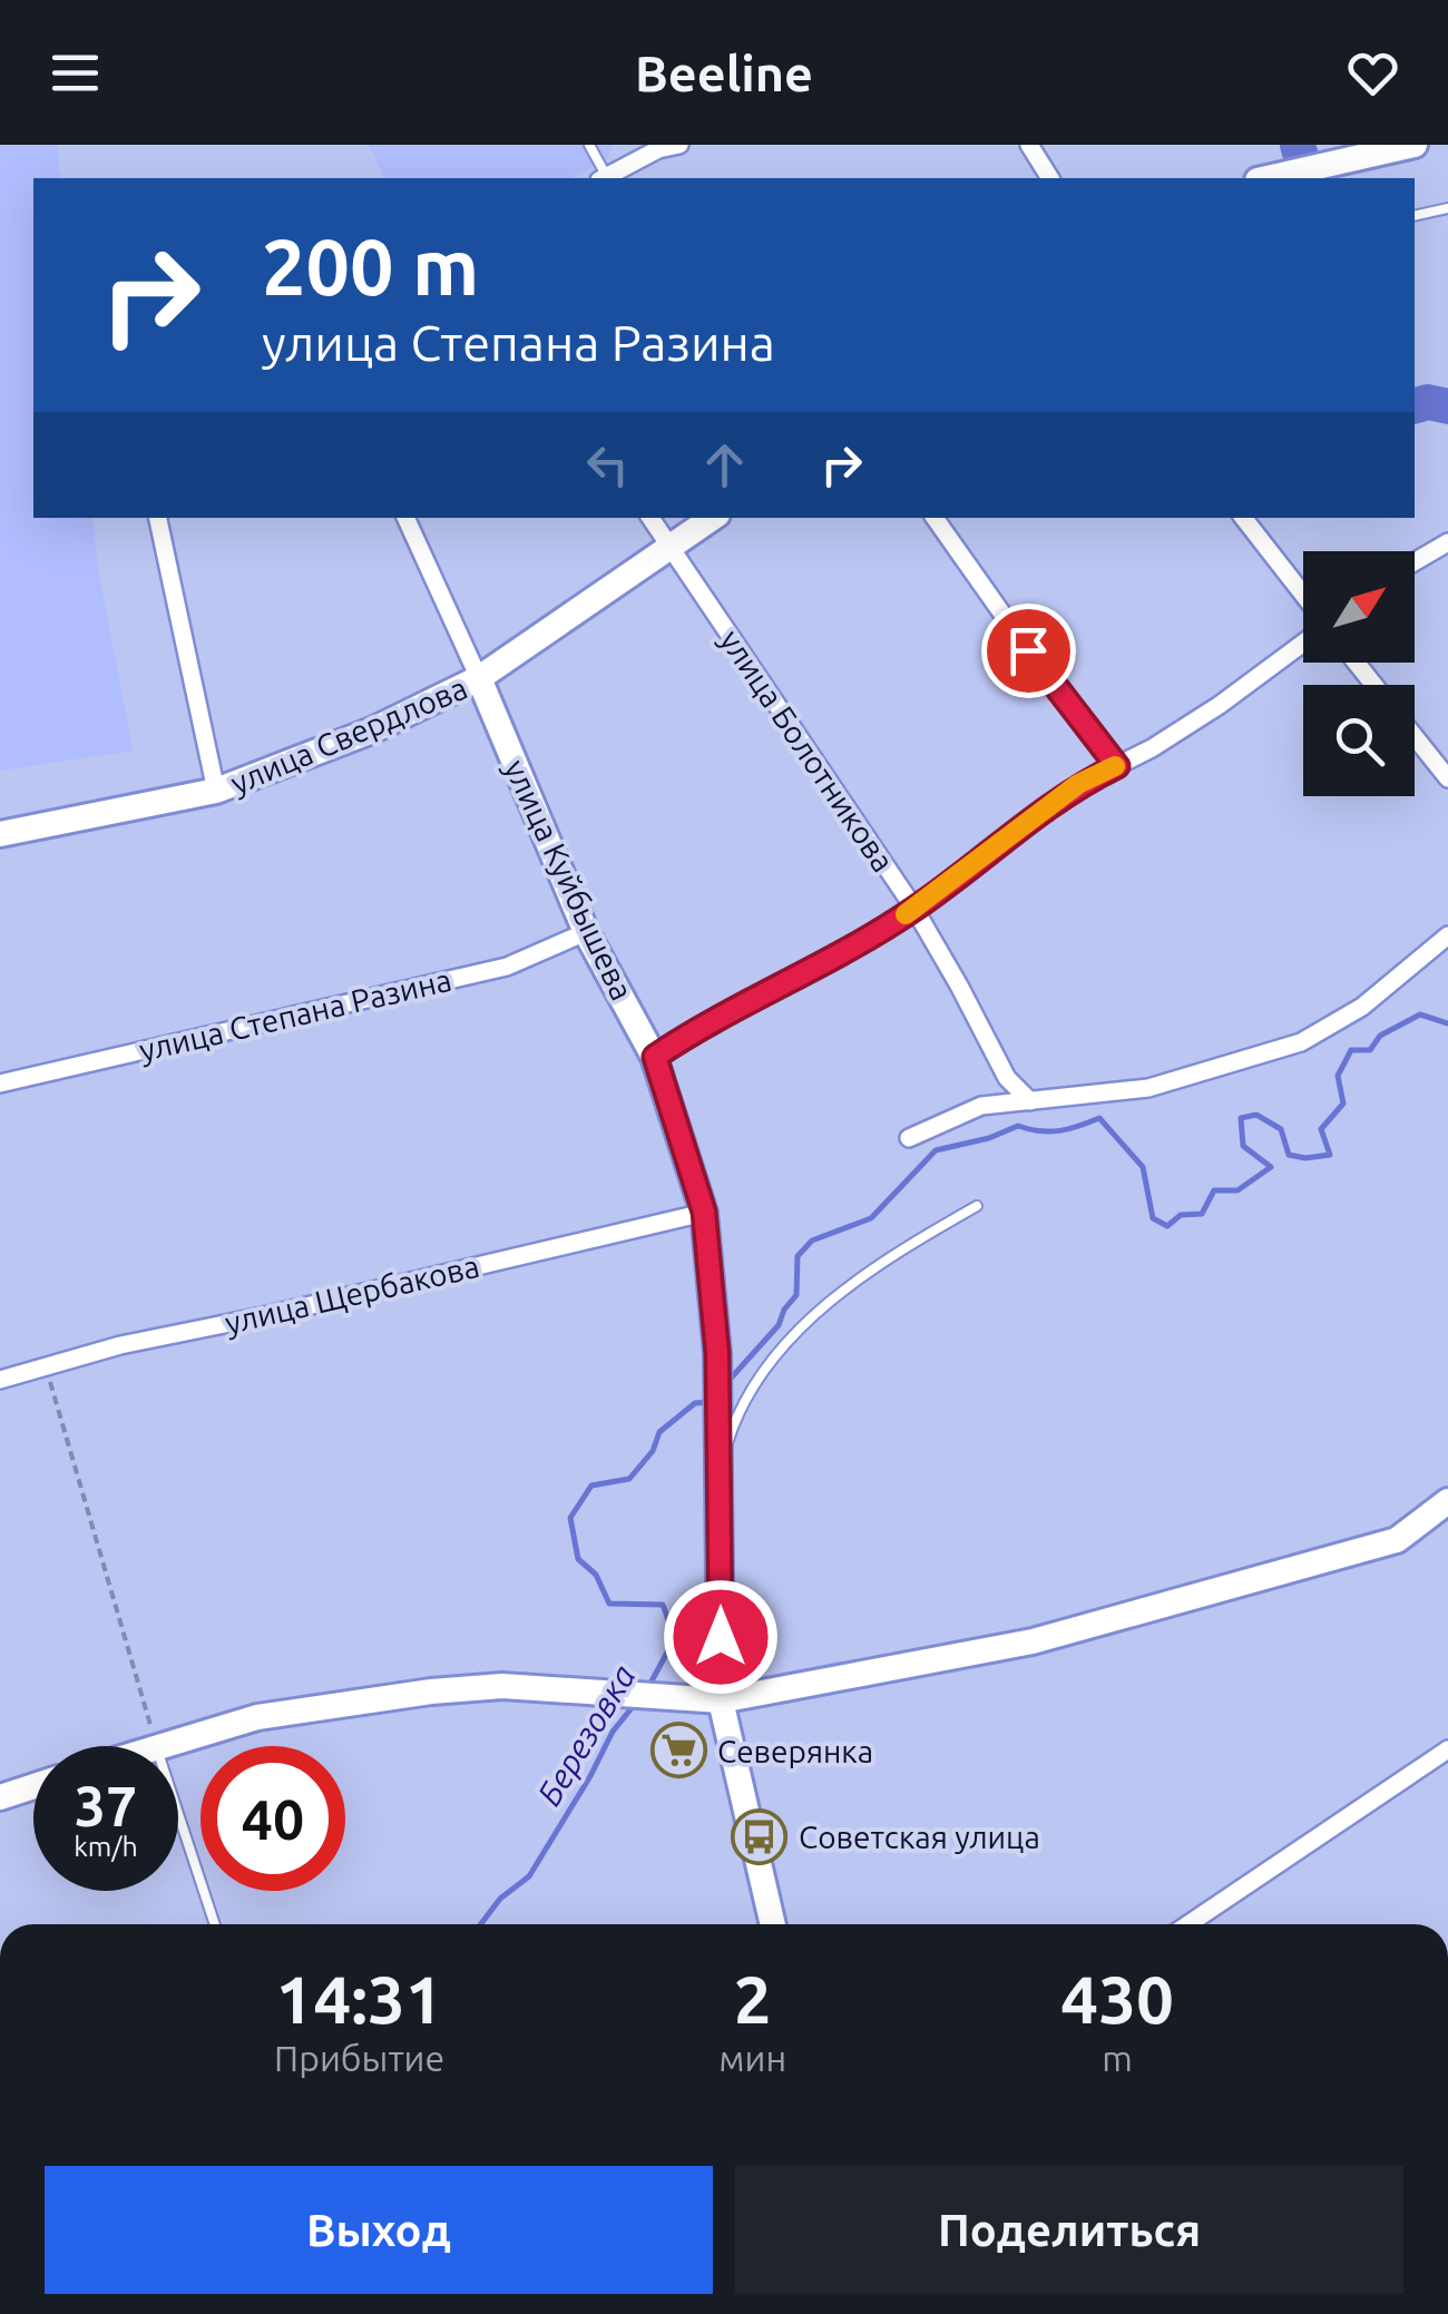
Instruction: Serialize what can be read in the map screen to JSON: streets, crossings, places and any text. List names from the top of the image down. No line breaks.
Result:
{"streets":{"street":["улица Свердлова","улица Болотникова","улица Куйбышева","улица Степана Разина","улица Щербакова"]},"crossings":[["улица Свердлова","улица Болотникова"],["улица Свердлова","улица Куйбышева"],["улица Куйбышева","улица Степана Разина"],["улица Куйбышева","улица Щербакова"]],"water":["Березовка"],"places":{"supermarket":["Северянка"],"bus stop":["Советская улица"]},"north":"top right","page":{"header":"Beeline","turn":["200 m","улица Степана Разина"],"speed":"37 km/h","limit":"40","eta":["14:31","Прибытие","2","мин","430","m"],"buttons":["Выход","Поделиться"]}}
